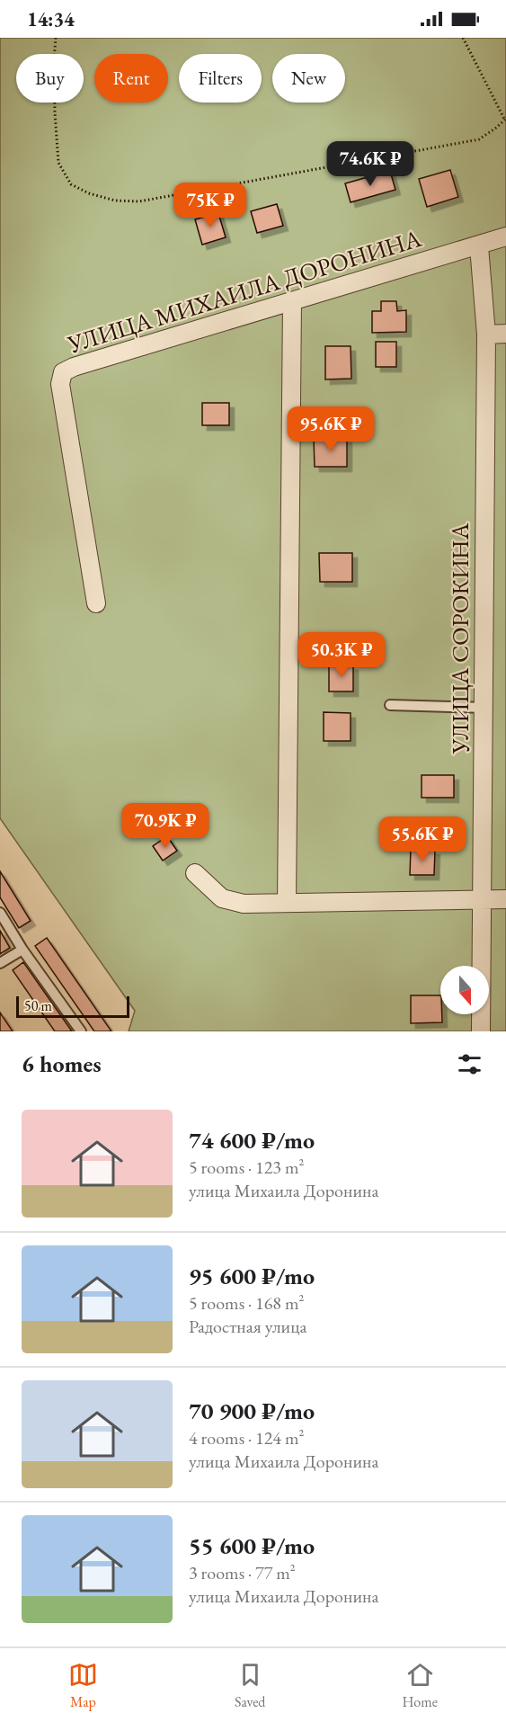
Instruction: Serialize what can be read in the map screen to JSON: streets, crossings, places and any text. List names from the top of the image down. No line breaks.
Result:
{"streets":{"street":["УЛИЦА МИХАИЛА ДОРОНИНА","УЛИЦА СОРОКИНА"]},"crossings":[["УЛИЦА МИХАИЛА ДОРОНИНА","УЛИЦА СОРОКИНА"]],"scale_bar":"50 m","north":"bottom","page":{"status":"14:34","chip":["Buy","Rent","Filters","New"],"price":["74.6K ₽","75K ₽","95.6K ₽","50.3K ₽","70.9K ₽","55.6K ₽"],"scale":"50 m","heading":"6 homes","list":[{"name":"74 600 ₽/mo","note":"5 rooms · 123 m² · улица Михаила Доронина"},{"name":"95 600 ₽/mo","note":"5 rooms · 168 m² · Радостная улица"},{"name":"70 900 ₽/mo","note":"4 rooms · 124 m² · улица Михаила Доронина"},{"name":"55 600 ₽/mo","note":"3 rooms · 77 m² · улица Михаила Доронина"}],"tabs":["Map","Saved","Home"]}}
